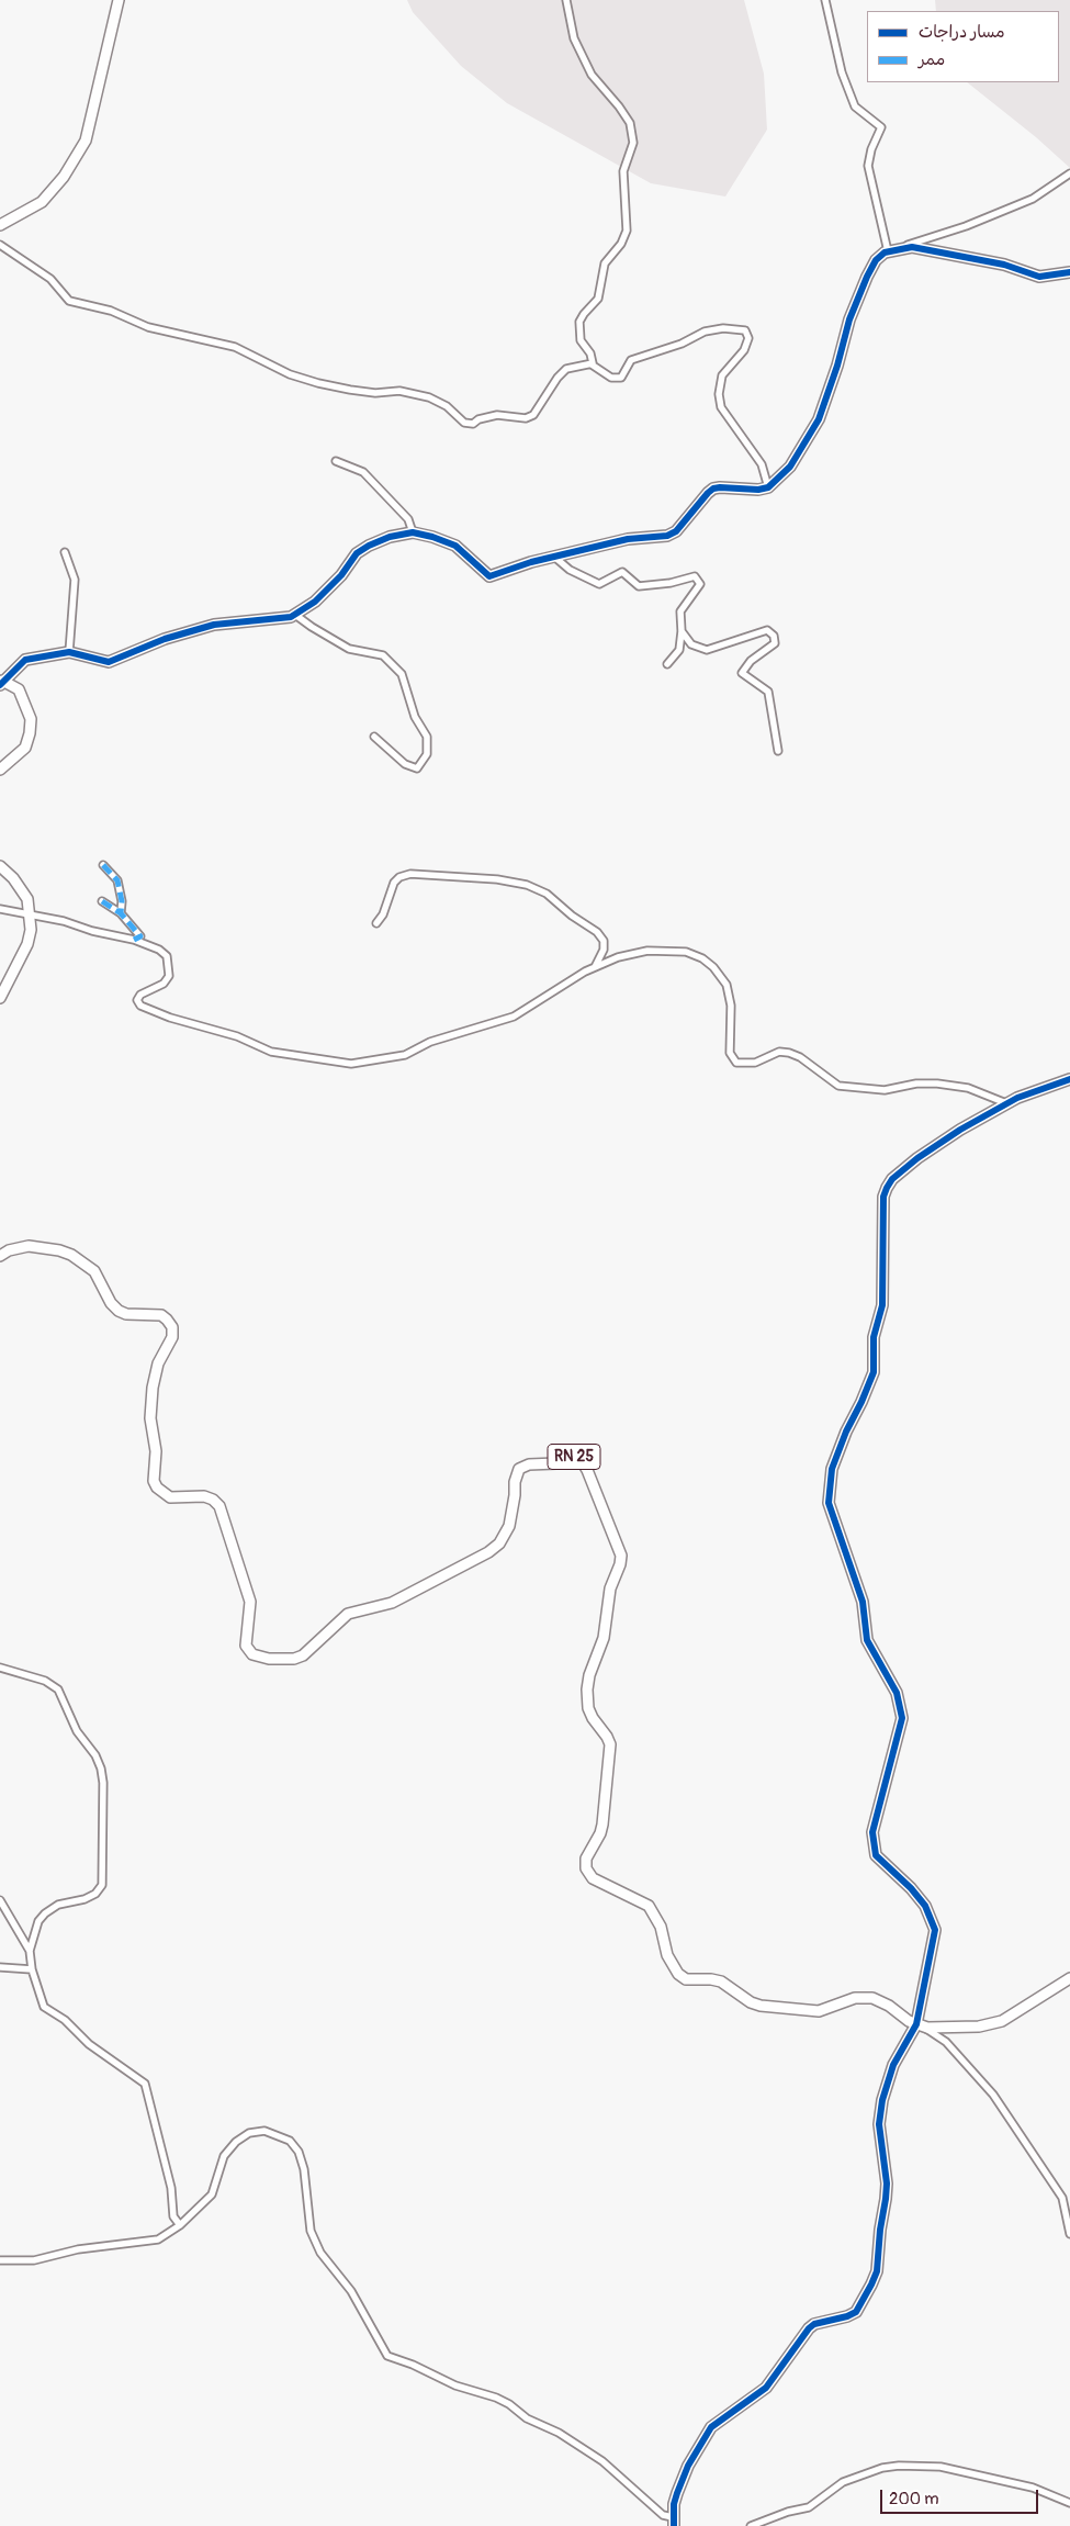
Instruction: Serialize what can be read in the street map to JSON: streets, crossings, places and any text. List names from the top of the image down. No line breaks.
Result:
{"streets":{"street":["RN 25"]},"legend":["مسار دراجات","ممر"],"scale_bar":"200 m"}
